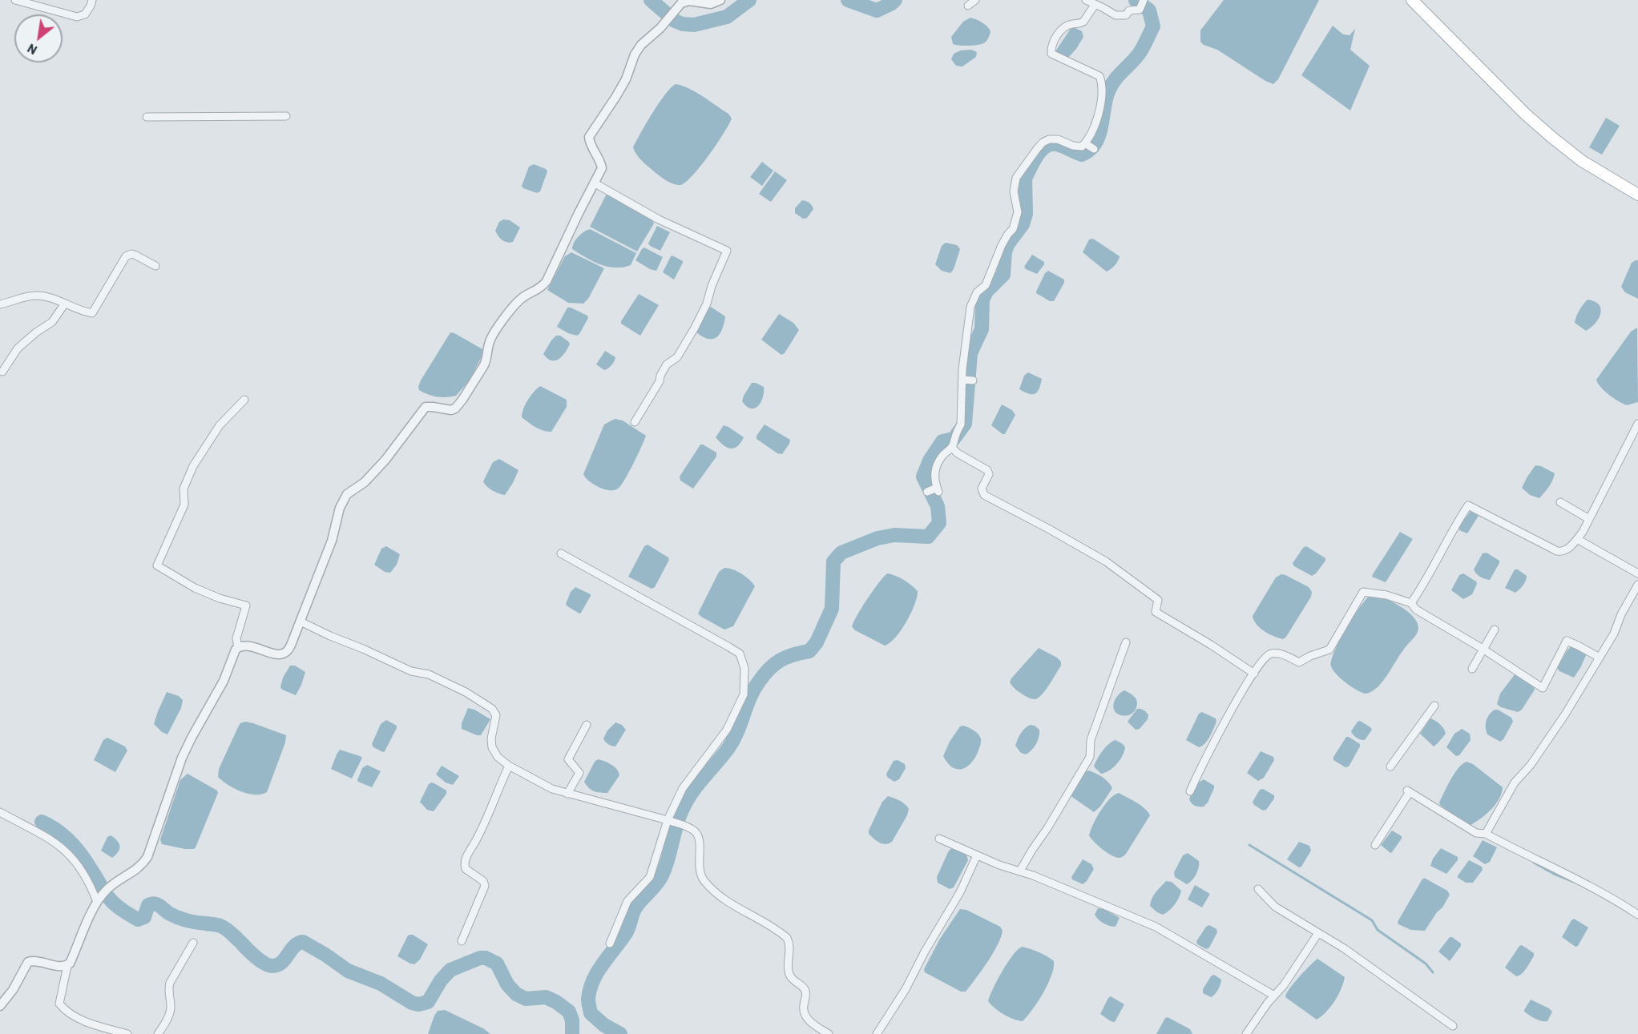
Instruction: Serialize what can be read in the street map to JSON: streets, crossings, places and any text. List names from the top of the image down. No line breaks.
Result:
{"north":"bottom left"}
